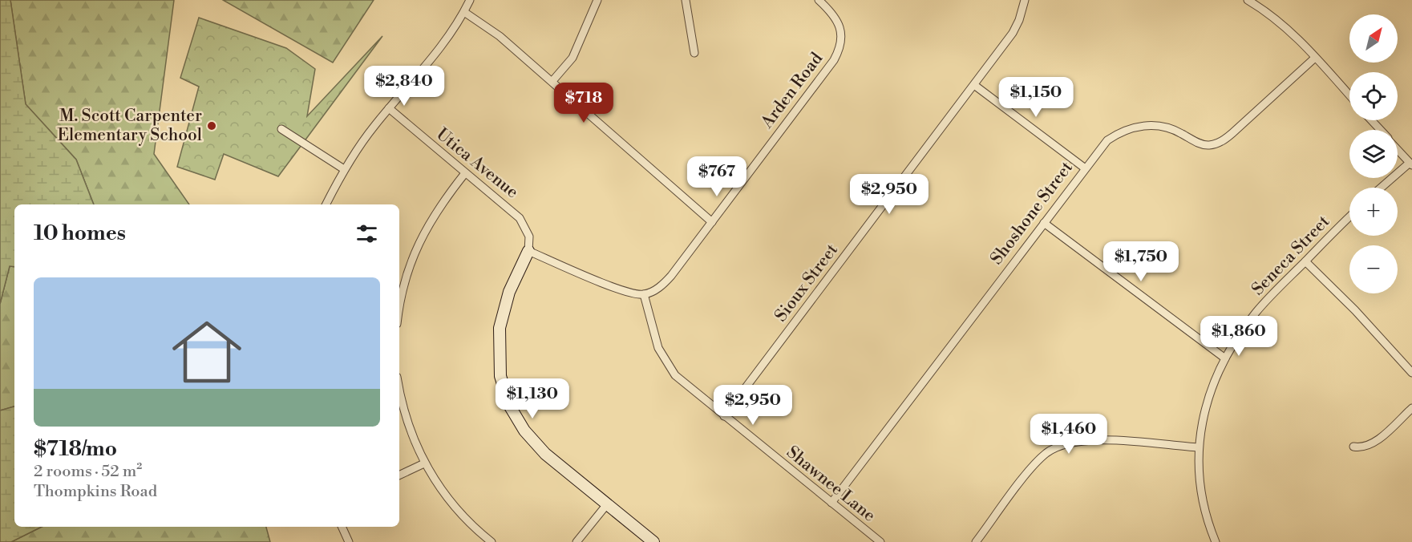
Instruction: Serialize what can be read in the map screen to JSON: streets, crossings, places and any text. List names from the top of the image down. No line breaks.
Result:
{"streets":{"street":["Arden Road","Utica Avenue","Shoshone Street","Seneca Street","Sioux Street","Shawnee Lane"]},"crossings":[["Arden Road","Shawnee Lane"],["Shoshone Street","Shawnee Lane"],["Sioux Street","Shawnee Lane"]],"places":["M. Scott Carpenter Elementary School"],"north":"top right","page":{"map_buttons":["+","−"],"price":["$2,840","$1,150","$718","$767","$2,950","$1,750","$1,860","$1,130","$2,950","$1,460"],"heading":"10 homes","list":[{"name":"$718/mo","note":"2 rooms · 52 m² · Thompkins Road"}]}}
